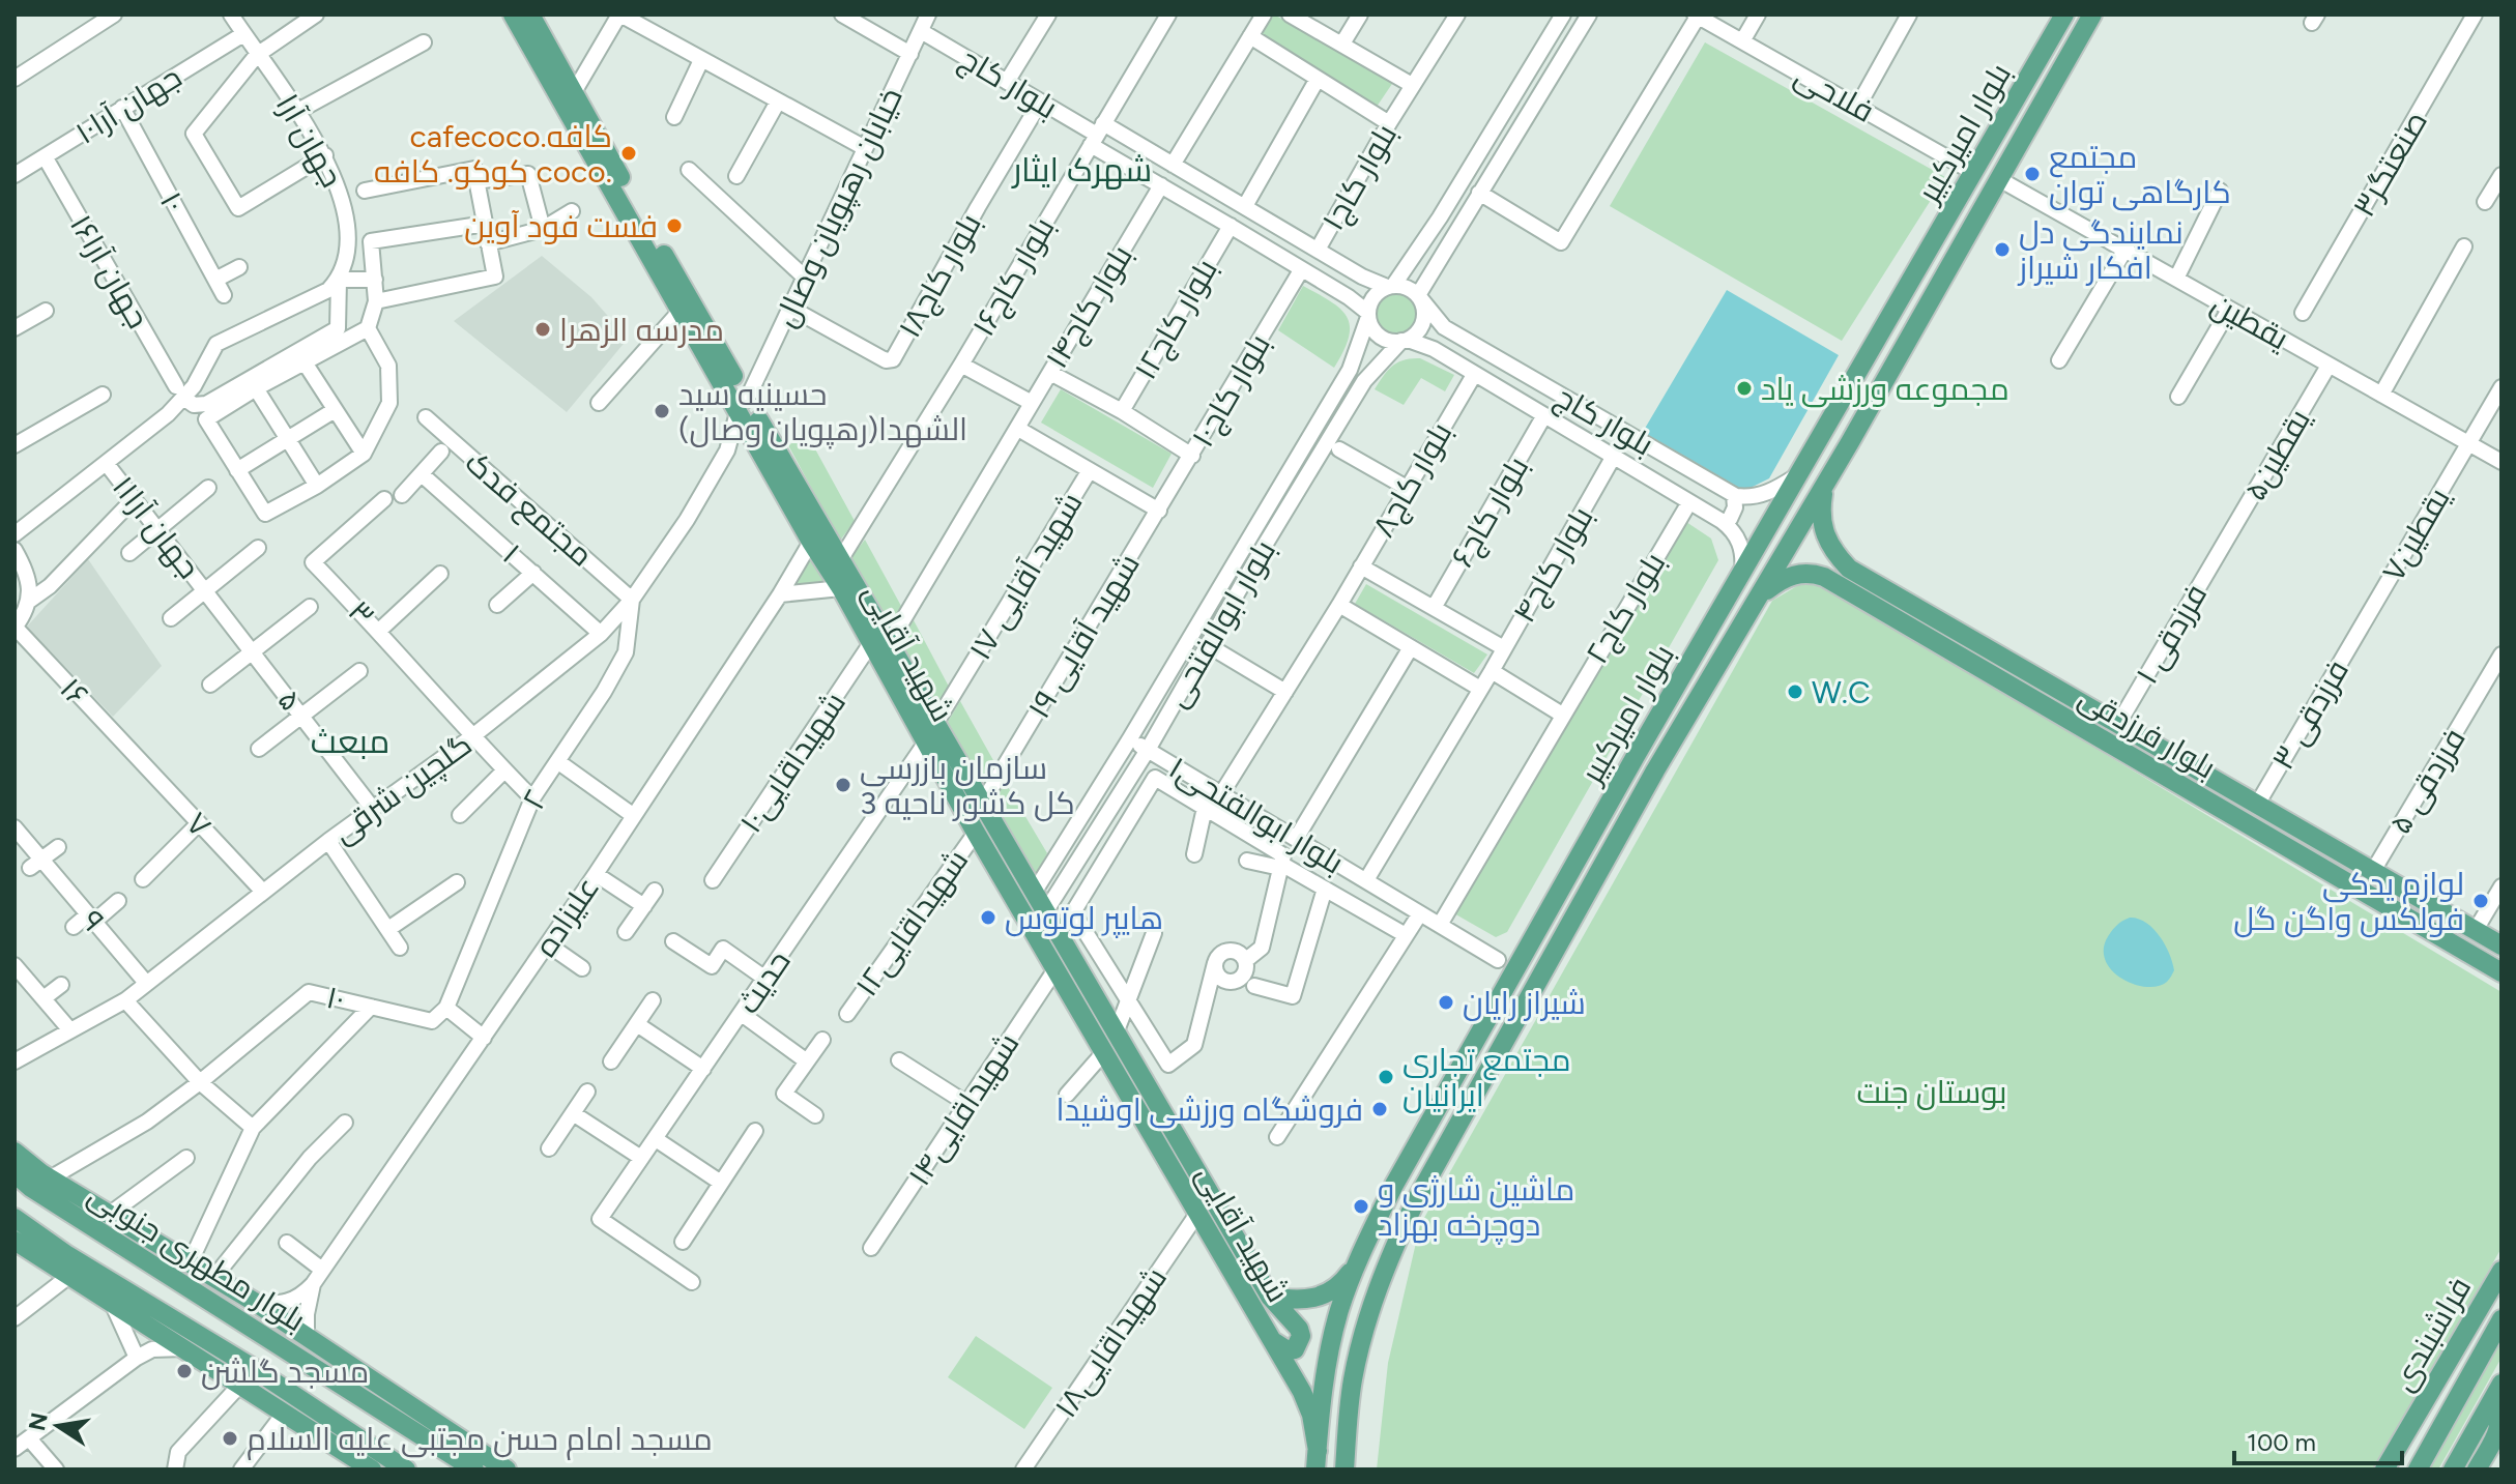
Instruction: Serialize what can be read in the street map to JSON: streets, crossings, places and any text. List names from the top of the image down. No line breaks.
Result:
{"streets":{"main road":["بلوار امیرکبیر","شهید آقایی","بلوار فرزدقی","بلوار مطهری جنوبی","فراشبندی"],"street":["بلوار کاج","فلاحی","جهان آرا۱۰","جهان آرا","صنعتگر۳","بلوار کاج۱","۱۰","خیابان رهپویان وصال","جهان آرا۱۶","بلوار کاج۱۸","بلوار کاج۱۶","بلوار کاج۱۴","بلوار کاج۱۲","یقطین","بلوار کاج۱۰","یقطین۵","بلوار کاج۸","مجتمع فدک","بلوار کاج۶","جهان آرا۱۱","یقطین۷","۱","بلوار کاج۴","شهید آقایی ۱۷","بلوار کاج۲","۳","بلوار ابوالفتحی","فرزدقی ۱","شهید آقایی ۱۹","۱۶","۵","فرزدقی ۳","شهیداقایی۱۰","فرزدقی ۵","گلچین شرقی","۲","بلوار ابوالفتحی۱","۷","علیزاده","۹","شهیداقایی۱۲","حدیث","شهیداقایی۱۴","شهیداقایی۱۸"]},"crossings":[["بلوار کاج","بلوار امیرکبیر"],["بلوار کاج","بلوار کاج۱"],["بلوار کاج","خیابان رهپویان وصال"],["بلوار کاج","بلوار کاج۱۸"],["بلوار کاج","بلوار کاج۱۶"],["بلوار کاج","بلوار کاج۱۴"],["بلوار کاج","بلوار کاج۱۲"],["بلوار کاج","بلوار کاج۱۰"],["بلوار کاج","بلوار کاج۸"],["بلوار کاج","بلوار کاج۶"],["بلوار کاج","بلوار کاج۴"],["بلوار کاج","بلوار کاج۲"],["بلوار کاج","بلوار ابوالفتحی"],["فلاحی","بلوار امیرکبیر"],["جهان آرا۱۰","جهان آرا"],["جهان آرا۱۰","۱۰"],["جهان آرا۱۰","جهان آرا۱۶"],["بلوار امیرکبیر","یقطین"],["بلوار امیرکبیر","شهید آقایی"],["بلوار امیرکبیر","بلوار فرزدقی"],["جهان آرا","جهان آرا۱۶"],["۱۰","۲"],["خیابان رهپویان وصال","بلوار کاج۱۸"],["خیابان رهپویان وصال","شهید آقایی"],["خیابان رهپویان وصال","گلچین شرقی"],["بلوار کاج۱۶","شهید آقایی"],["بلوار کاج۱۴","شهید آقایی"],["بلوار کاج۱۴","شهیداقایی۱۰"],["یقطین","یقطین۵"],["یقطین","یقطین۷"],["بلوار کاج۱۰","شهید آقایی ۱۹"],["یقطین۵","فرزدقی ۱"],["بلوار کاج۸","بلوار ابوالفتحی۱"],["مجتمع فدک","گلچین شرقی"],["مجتمع فدک","۲"],["جهان آرا۱۱","۵"],["یقطین۷","فرزدقی ۳"],["۱","گلچین شرقی"],["بلوار کاج۴","بلوار ابوالفتحی۱"],["شهید آقایی ۱۷","شهید آقایی"],["بلوار کاج۲","بلوار ابوالفتحی۱"],["۳","گلچین شرقی"],["۳","۲"],["بلوار ابوالفتحی","شهید آقایی"],["بلوار ابوالفتحی","بلوار ابوالفتحی۱"],["فرزدقی ۱","بلوار فرزدقی"],["شهید آقایی ۱۹","شهید آقایی"],["شهید آقایی","شهیداقایی۱۰"],["شهید آقایی","علیزاده"],["شهید آقایی","شهیداقایی۱۲"],["شهید آقایی","حدیث"],["شهید آقایی","شهیداقایی۱۴"],["شهید آقایی","شهیداقایی۱۸"],["۱۶","۷"],["۵","گلچین شرقی"],["فرزدقی ۳","بلوار فرزدقی"],["بلوار فرزدقی","فرزدقی ۵"],["گلچین شرقی","۲"],["گلچین شرقی","۷"],["گلچین شرقی","۹"]],"districts":["شهرک ایثار","مبعث"],"parks":["بوستان جنت"],"places":["cafecoco.کافه کوکو. کافه coco.","مجتمع کارگاهی توان","فست فود آوین","نمایندگی دل افکار شیراز","مدرسه الزهرا","مجموعه ورزشی یاد","حسینیه سید الشهدا(رهپویان وصال)","W.C","سازمان بازرسی کل کشور ناحیه 3","لوازم یدکی فولکس واگن گل","هایپر لوتوس","شیراز رایان","مجتمع تجاری ایرانیان","فروشگاه ورزشی اوشیدا","ماشین شارژی و دوچرخه بهزاد","مسجد گلشن","مسجد امام حسن مجتبی علیه السلام"],"scale_bar":"100 m","north":"left"}
